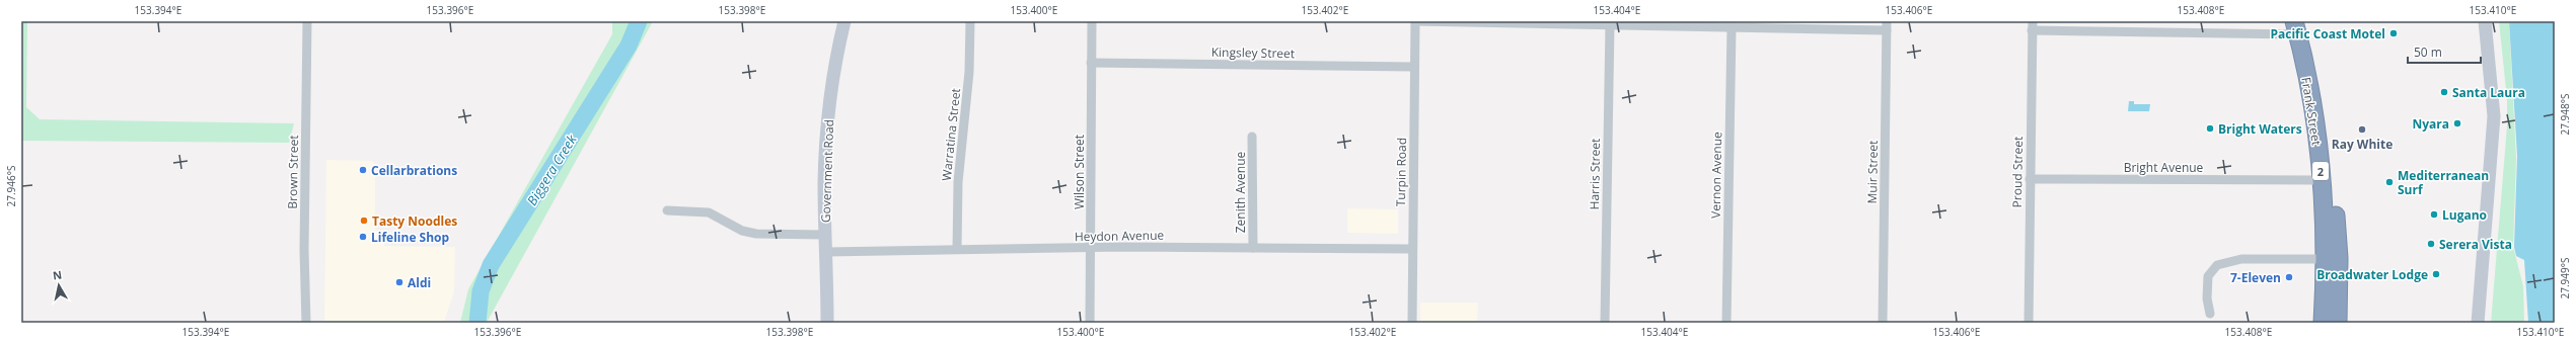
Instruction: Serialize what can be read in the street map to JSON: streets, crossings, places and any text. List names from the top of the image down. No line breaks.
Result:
{"streets":{"highway":["Frank Street","2"],"main road":["Government Road"],"street":["Kingsley Street","Warratina Street","Bright Avenue","Brown Street","Wilson Street","Turpin Road","Muir Street","Proud Street","Harris Street","Vernon Avenue","Zenith Avenue","Heydon Avenue"]},"crossings":[["Kingsley Street","Wilson Street"],["Kingsley Street","Turpin Road"],["Frank Street","Bright Avenue"],["Warratina Street","Heydon Avenue"],["Bright Avenue","Proud Street"],["Government Road","Heydon Avenue"],["Wilson Street","Heydon Avenue"],["Turpin Road","Heydon Avenue"],["Zenith Avenue","Heydon Avenue"]],"water":["Biggera Creek"],"places":["Pacific Coast Motel","Santa Laura","Nyara","Bright Waters","Ray White","Cellarbrations","Mediterranean Surf","Lugano","Tasty Noodles","Lifeline Shop","Serera Vista","Broadwater Lodge","7-Eleven","Aldi"],"scale_bar":"50 m","north":"top","coordinates":["153.394°E","153.396°E","153.398°E","153.400°E","153.402°E","153.404°E","153.406°E","153.408°E","153.410°E","27.948°S","27.946°S","27.949°S"]}
